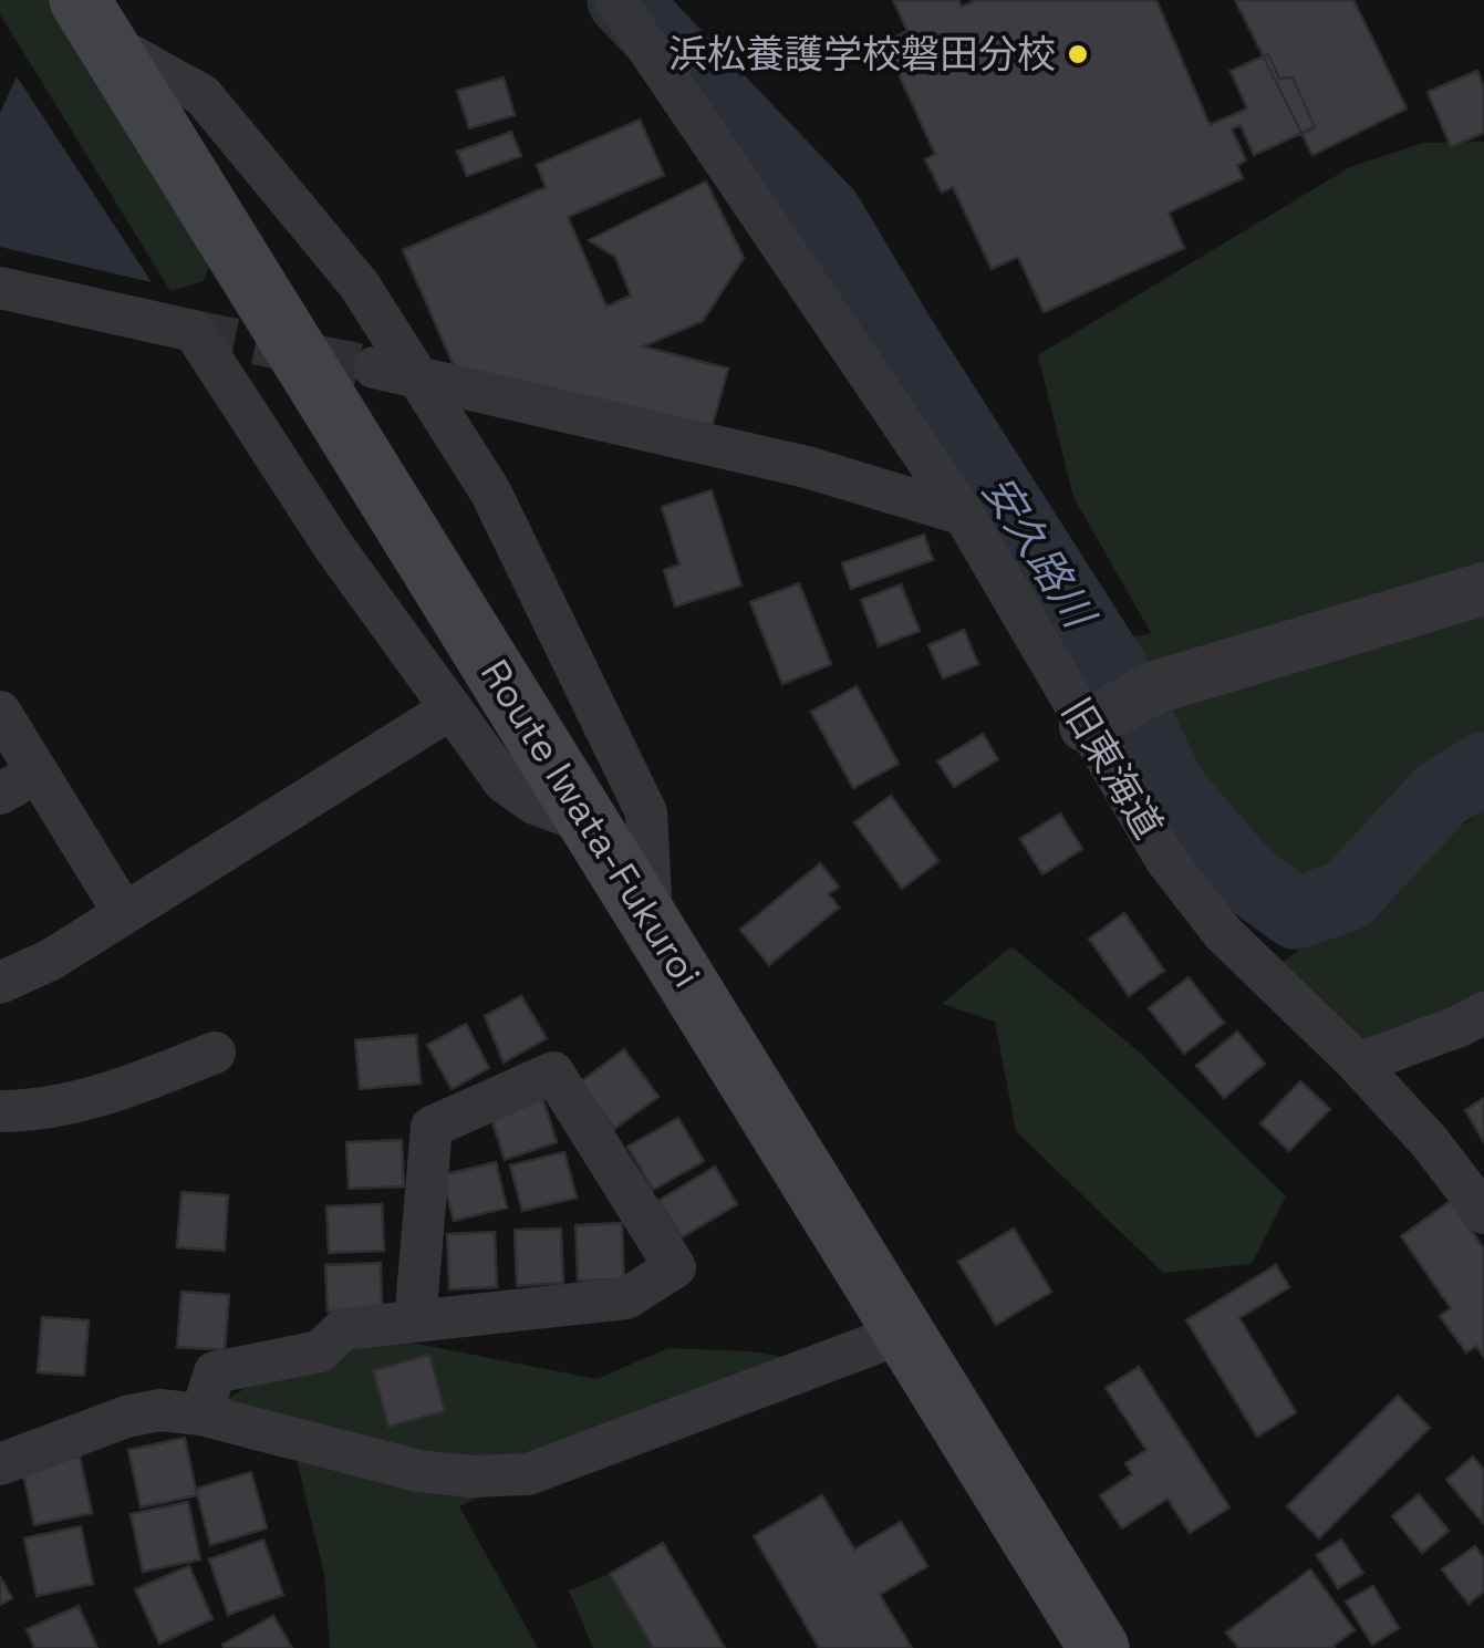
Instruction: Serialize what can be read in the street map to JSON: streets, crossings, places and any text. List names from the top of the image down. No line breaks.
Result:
{"streets":{"main road":["Route Iwata-Fukuroi"],"street":["旧東海道"]},"water":["安久路川"],"places":["浜松養護学校磐田分校"]}
